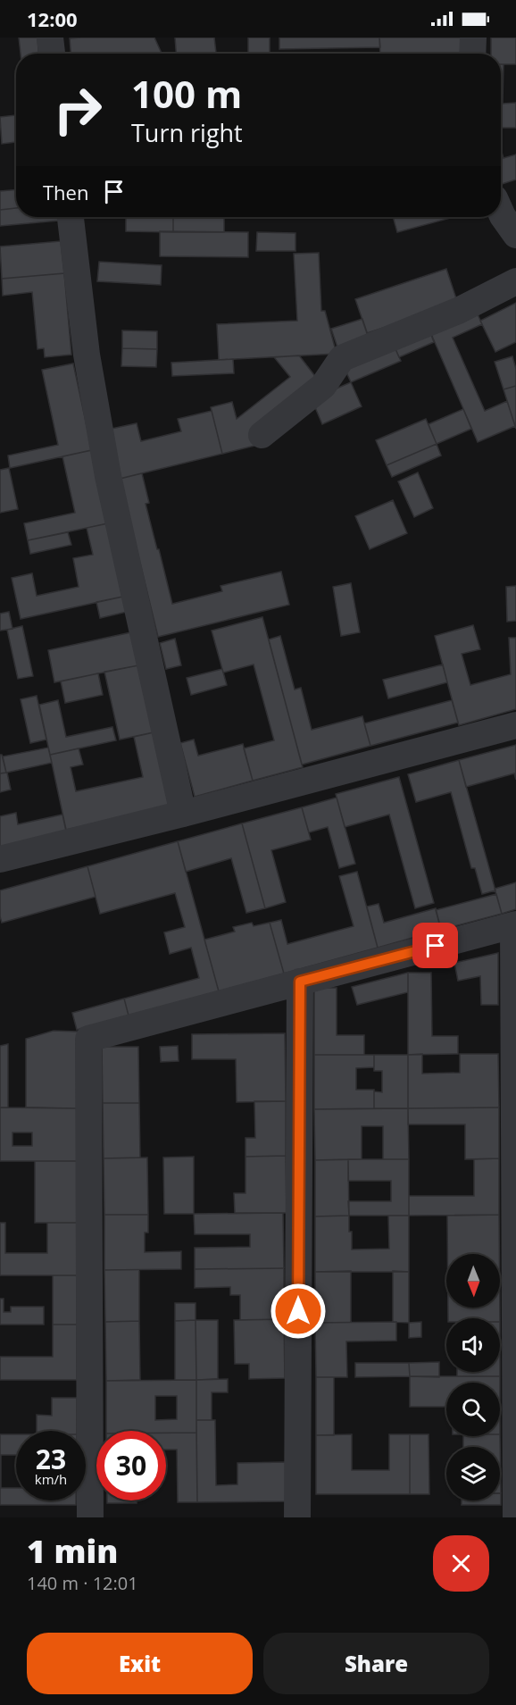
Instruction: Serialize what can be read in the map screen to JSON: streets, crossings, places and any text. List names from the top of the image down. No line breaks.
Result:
{"north":"bottom","page":{"status":"12:00","turn":["100 m","Turn right"],"then":"Then","speed":"23 km/h","limit":"30","heading":["1 min","140 m · 12:01"],"buttons":["Exit","Share"]}}
